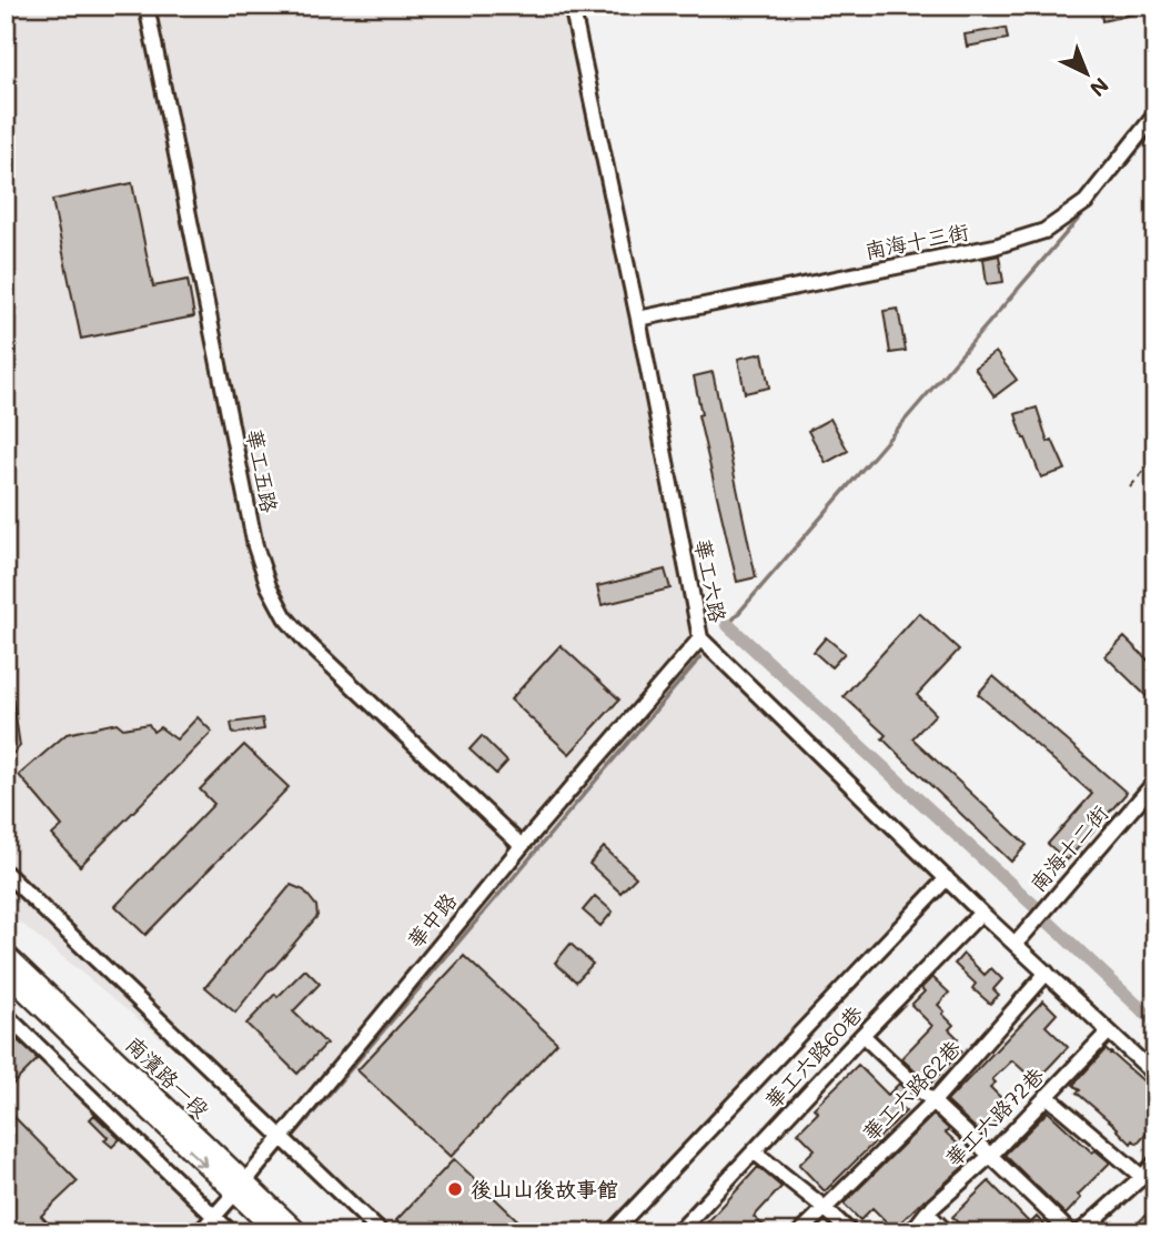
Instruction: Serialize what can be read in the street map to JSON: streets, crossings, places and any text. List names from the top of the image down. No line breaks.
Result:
{"streets":{"main road":["南濱路一段"],"street":["南海十三街","華工五路","華工六路","南海十二街","華中路","華工六路60巷","華工六路62巷","華工六路72巷"]},"crossings":[["南海十三街","華工六路"],["華工五路","華中路"],["華工六路","南海十二街"],["華工六路","華中路"],["華工六路","華工六路60巷"],["華工六路","華工六路62巷"],["華工六路","華工六路72巷"],["華中路","南濱路一段"]],"places":["後山山後故事館"],"north":"bottom right"}
